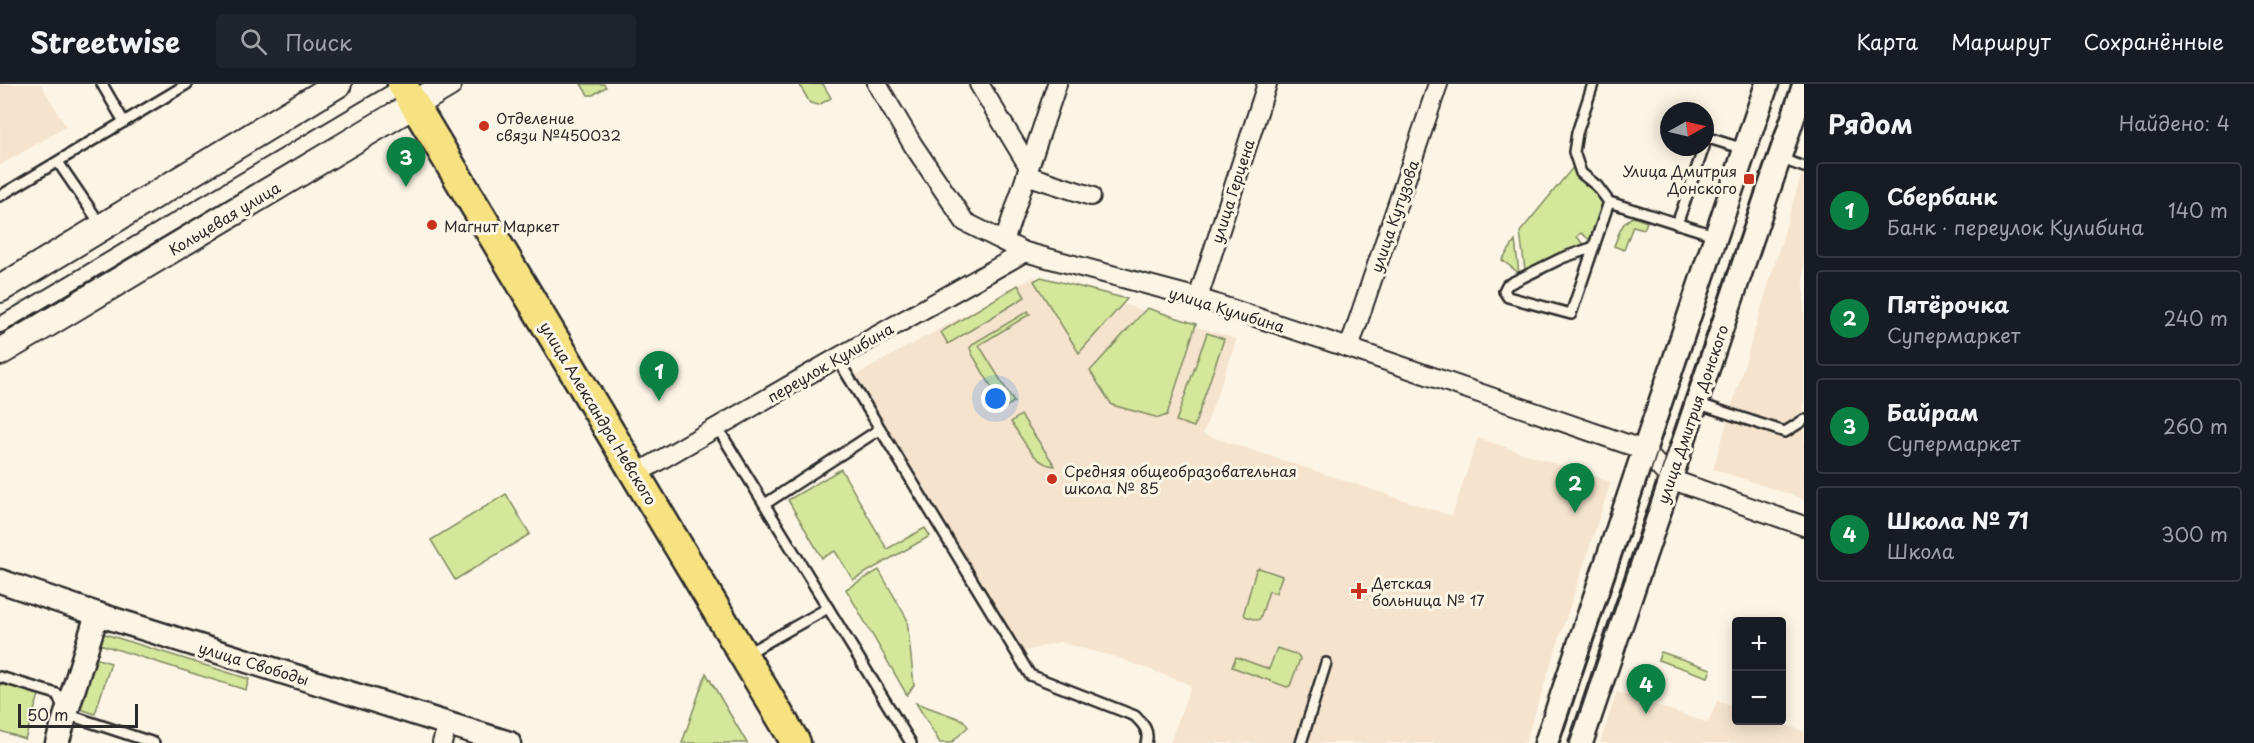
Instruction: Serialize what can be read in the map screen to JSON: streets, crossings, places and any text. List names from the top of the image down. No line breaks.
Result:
{"streets":{"main road":["Кольцевая улица","улица Александра Невского"],"street":["улица Герцена","улица Кутузова","улица Кулибина","переулок Кулибина","улица Дмитрия Донского","улица Свободы"]},"crossings":[["улица Герцена","улица Кулибина"],["улица Кутузова","улица Кулибина"],["Кольцевая улица","улица Александра Невского"],["улица Кулибина","переулок Кулибина"],["переулок Кулибина","улица Александра Невского"]],"places":{"other":["Отделение связи №450032","Магнит Маркет","Средняя общеобразовательная школа № 85"],"transit":["Улица Дмитрия Донского"],"health":["Детская больница № 17"]},"scale_bar":"50 m","north":"right","page":{"header":"Streetwise","search":"Поиск","nav":["Карта","Маршрут","Сохранённые"],"heading":["Рядом","Найдено: 4"],"pins":["3","1","2","4"],"list":[{"mark":"1","name":"Сбербанк","note":"Банк · переулок Кулибина","value":"140 m"},{"mark":"2","name":"Пятёрочка","note":"Супермаркет","value":"240 m"},{"mark":"3","name":"Байрам","note":"Супермаркет","value":"260 m"},{"mark":"4","name":"Школа № 71","note":"Школа","value":"300 m"}],"map_buttons":["+","−"],"scale":"50 m"}}
